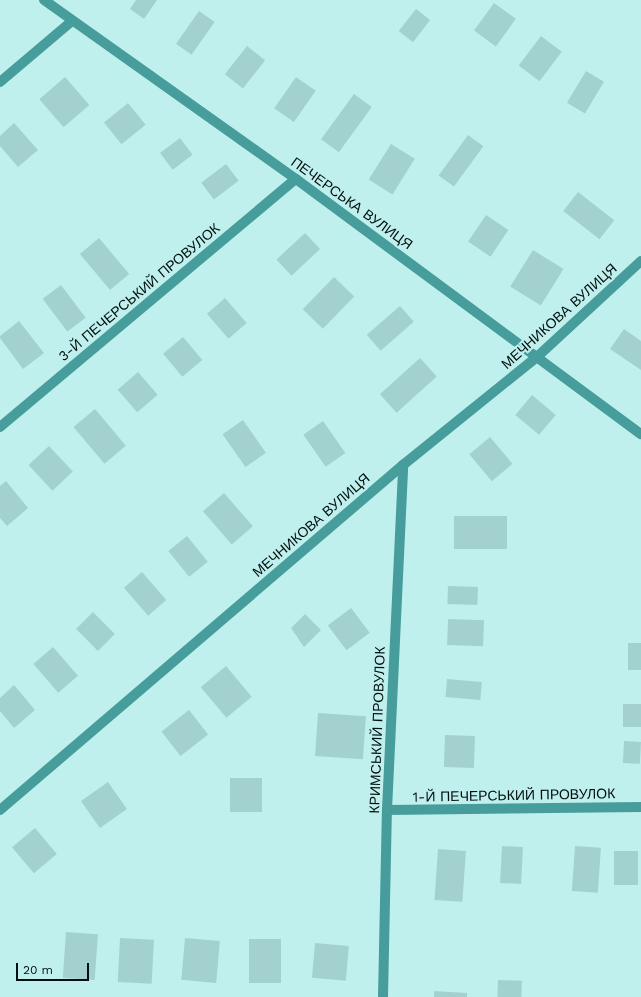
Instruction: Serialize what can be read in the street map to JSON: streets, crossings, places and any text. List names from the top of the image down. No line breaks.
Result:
{"streets":{"street":["ПЕЧЕРСЬКА ВУЛИЦЯ","3-Й ПЕЧЕРСЬКИЙ ПРОВУЛОК","МЕЧНИКОВА ВУЛИЦЯ","КРИМСЬКИЙ ПРОВУЛОК","1-Й ПЕЧЕРСЬКИЙ ПРОВУЛОК"]},"crossings":[["ПЕЧЕРСЬКА ВУЛИЦЯ","3-Й ПЕЧЕРСЬКИЙ ПРОВУЛОК"],["ПЕЧЕРСЬКА ВУЛИЦЯ","МЕЧНИКОВА ВУЛИЦЯ"],["МЕЧНИКОВА ВУЛИЦЯ","КРИМСЬКИЙ ПРОВУЛОК"],["КРИМСЬКИЙ ПРОВУЛОК","1-Й ПЕЧЕРСЬКИЙ ПРОВУЛОК"]],"scale_bar":"20 m"}
